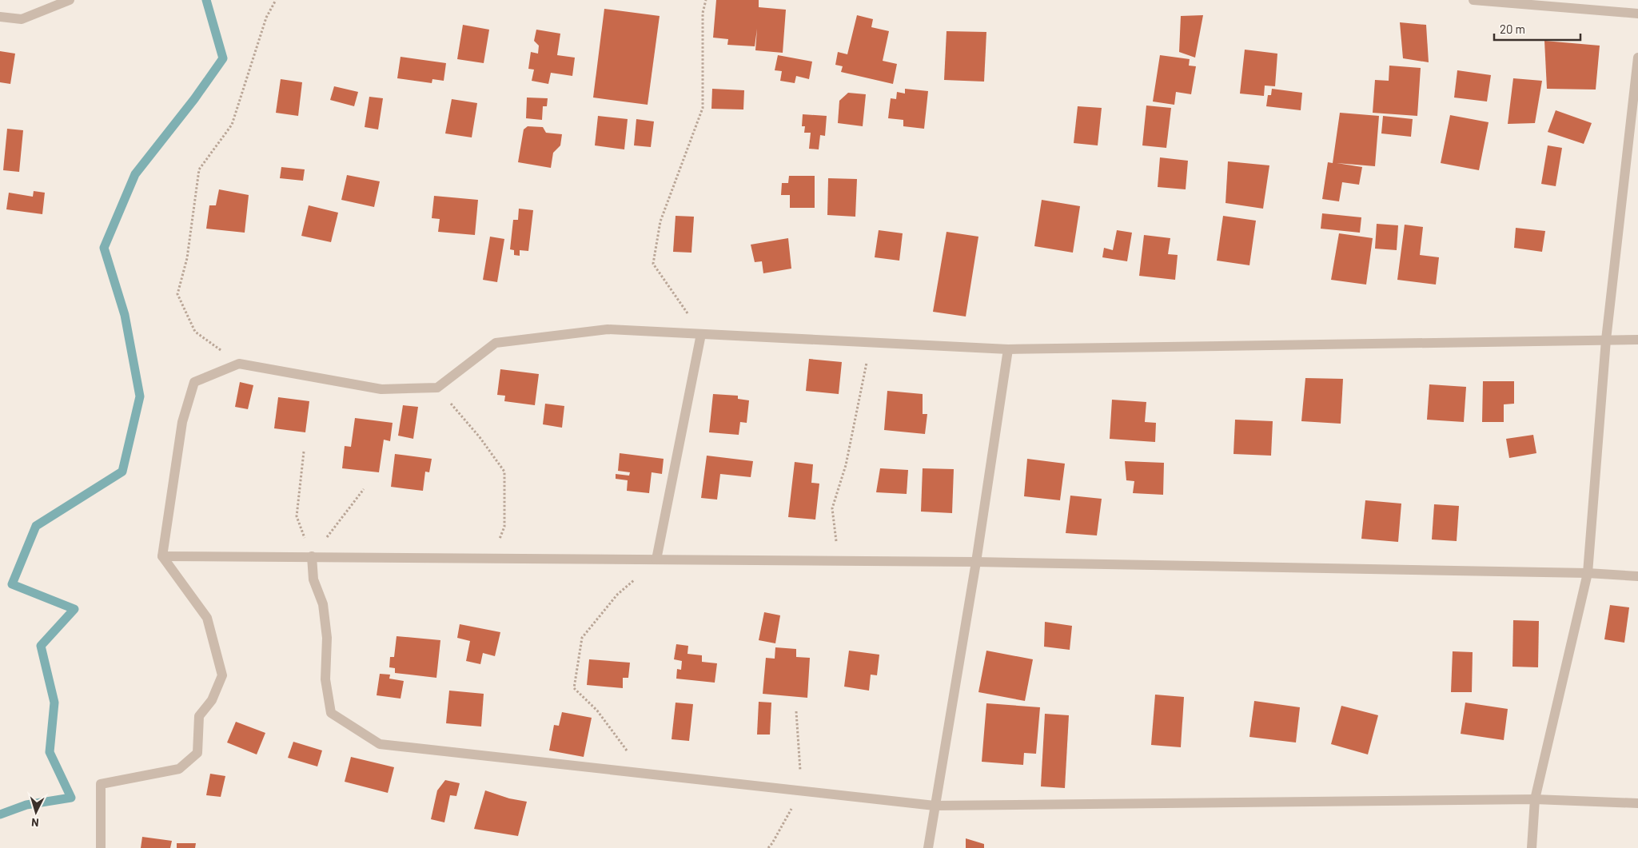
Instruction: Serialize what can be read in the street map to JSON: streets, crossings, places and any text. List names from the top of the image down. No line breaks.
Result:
{"scale_bar":"20 m","north":"bottom"}
